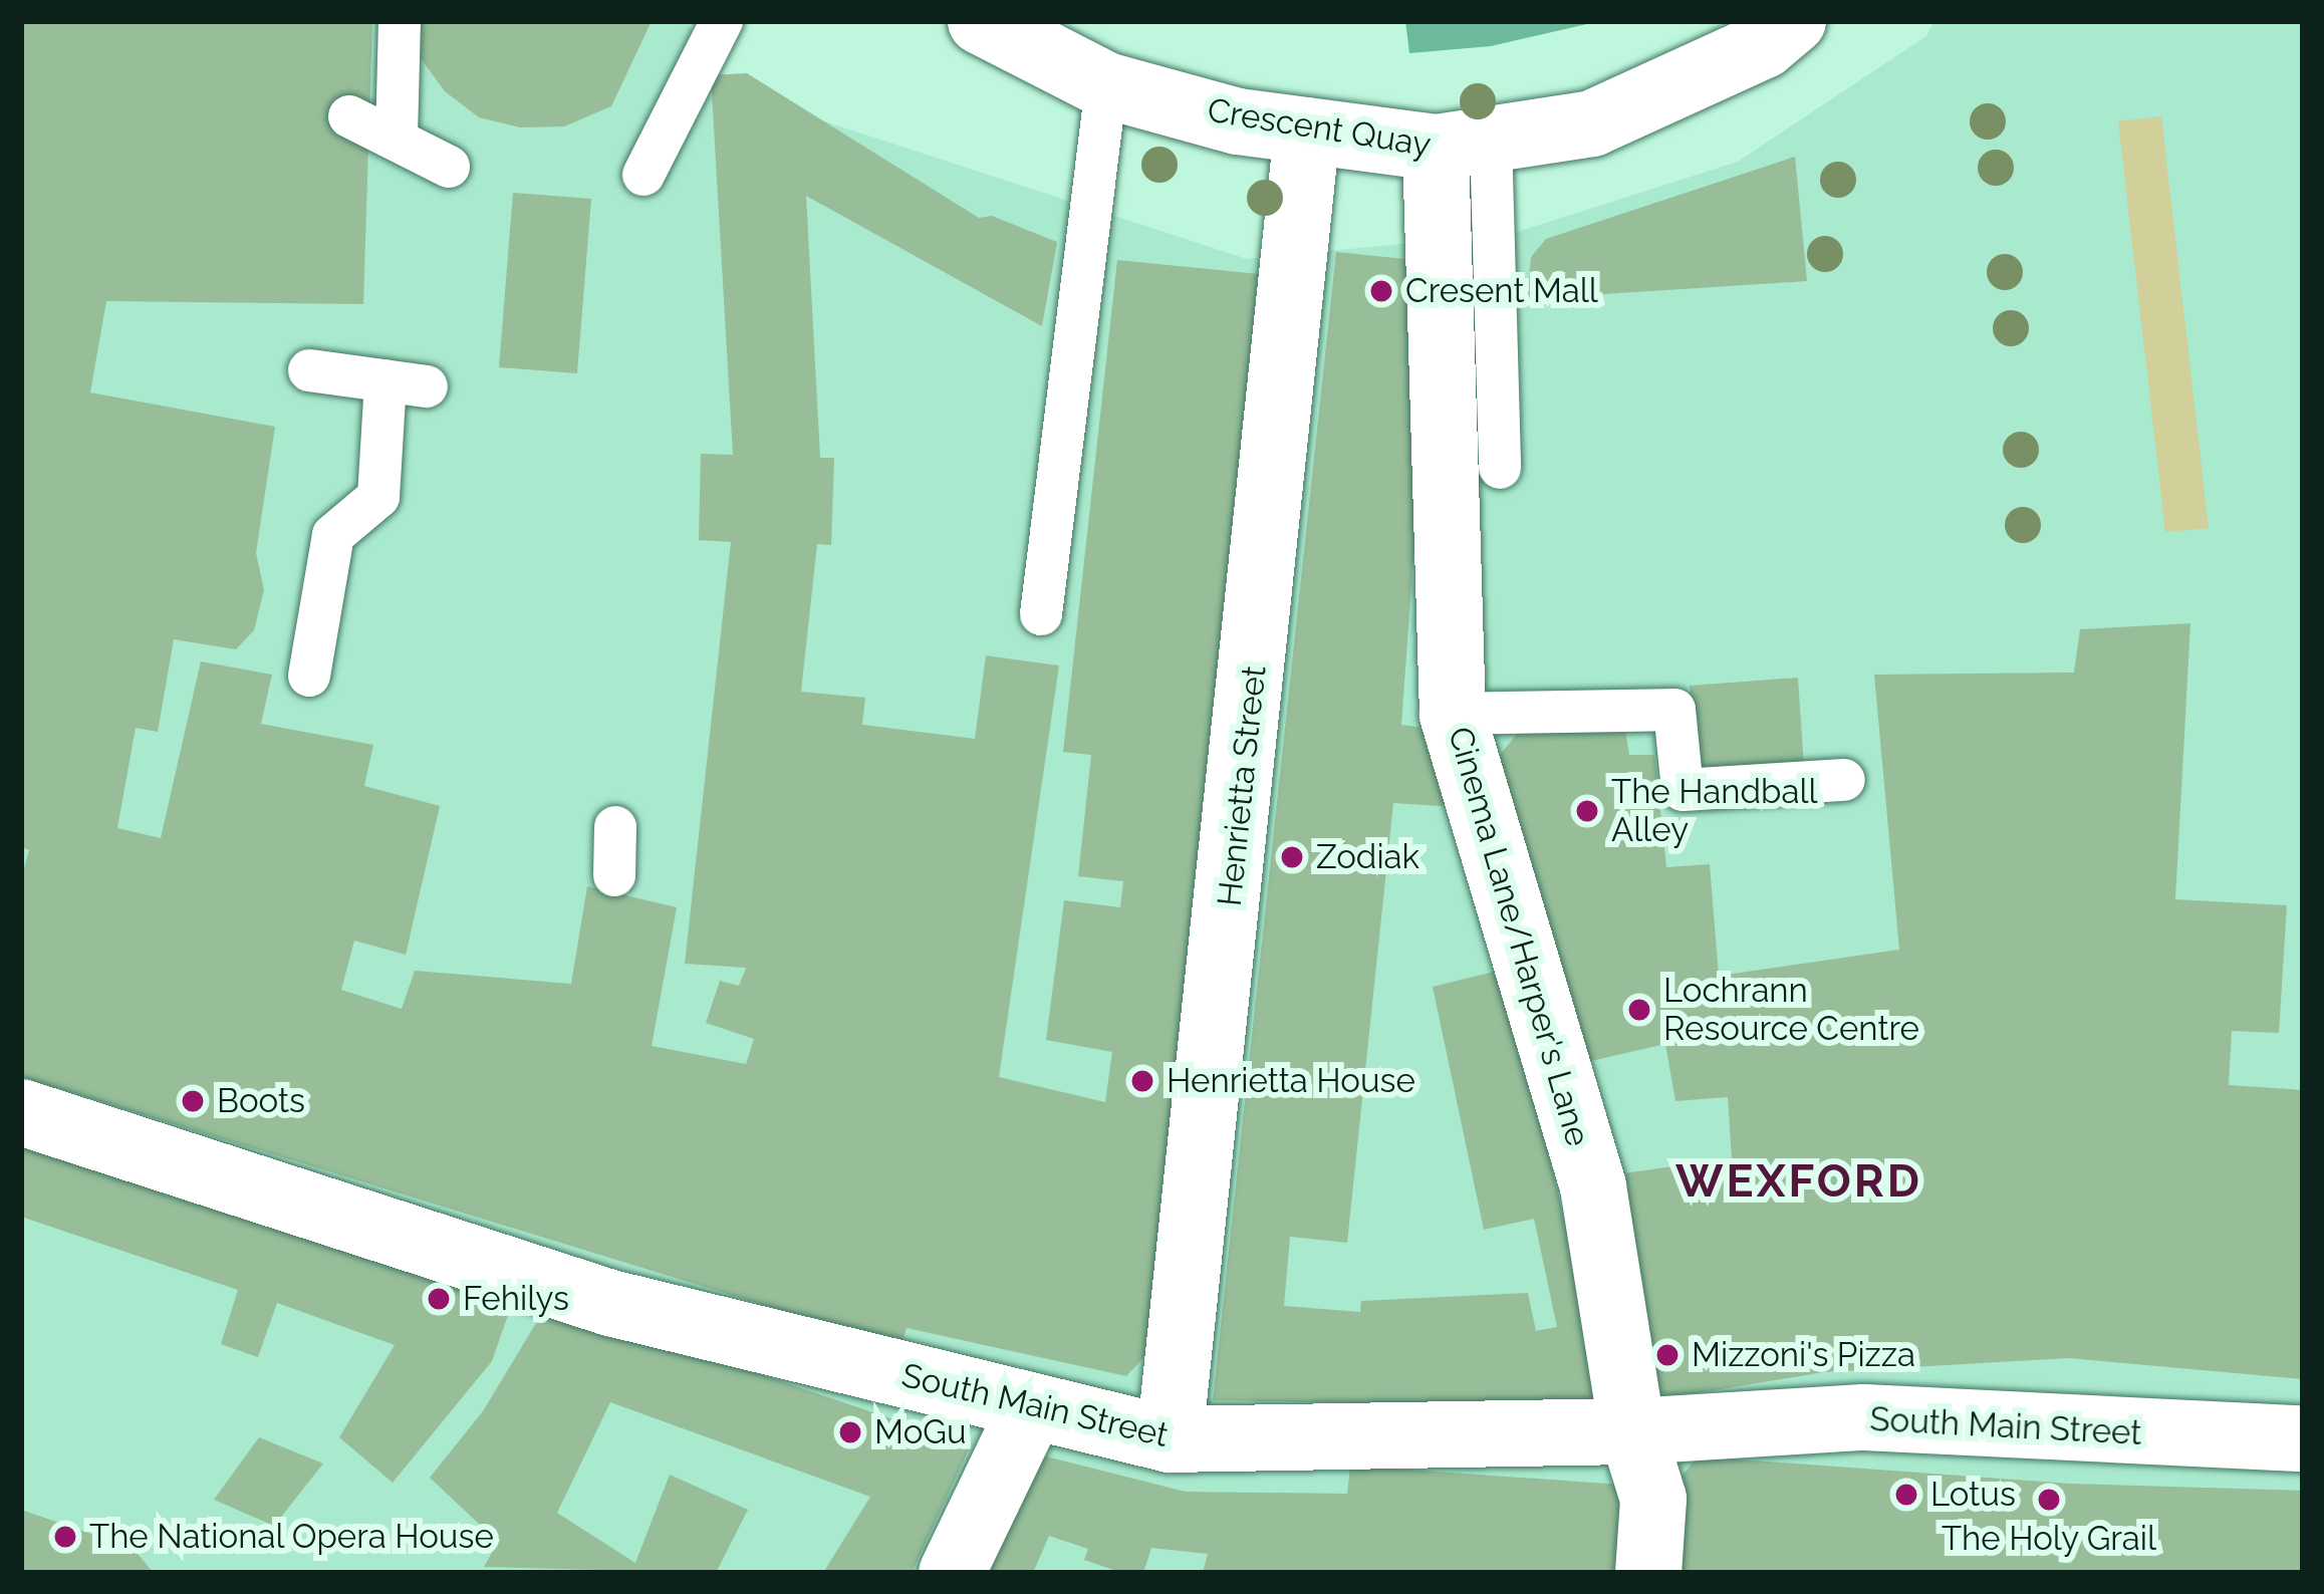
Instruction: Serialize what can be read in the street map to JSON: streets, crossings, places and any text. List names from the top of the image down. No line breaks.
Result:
{"streets":{"street":["Crescent Quay","Henrietta Street","Cinema Lane/Harper's Lane","South Main Street"]},"crossings":[["Crescent Quay","Henrietta Street"],["Crescent Quay","Cinema Lane/Harper's Lane"],["Henrietta Street","South Main Street"],["Cinema Lane/Harper's Lane","South Main Street"]],"districts":["WEXFORD"],"places":["Cresent Mall","The Handball Alley","Zodiak","Lochrann Resource Centre","Henrietta House","Boots","Fehilys","Mizzoni's Pizza","MoGu","Lotus","The Holy Grail","The National Opera House"]}
